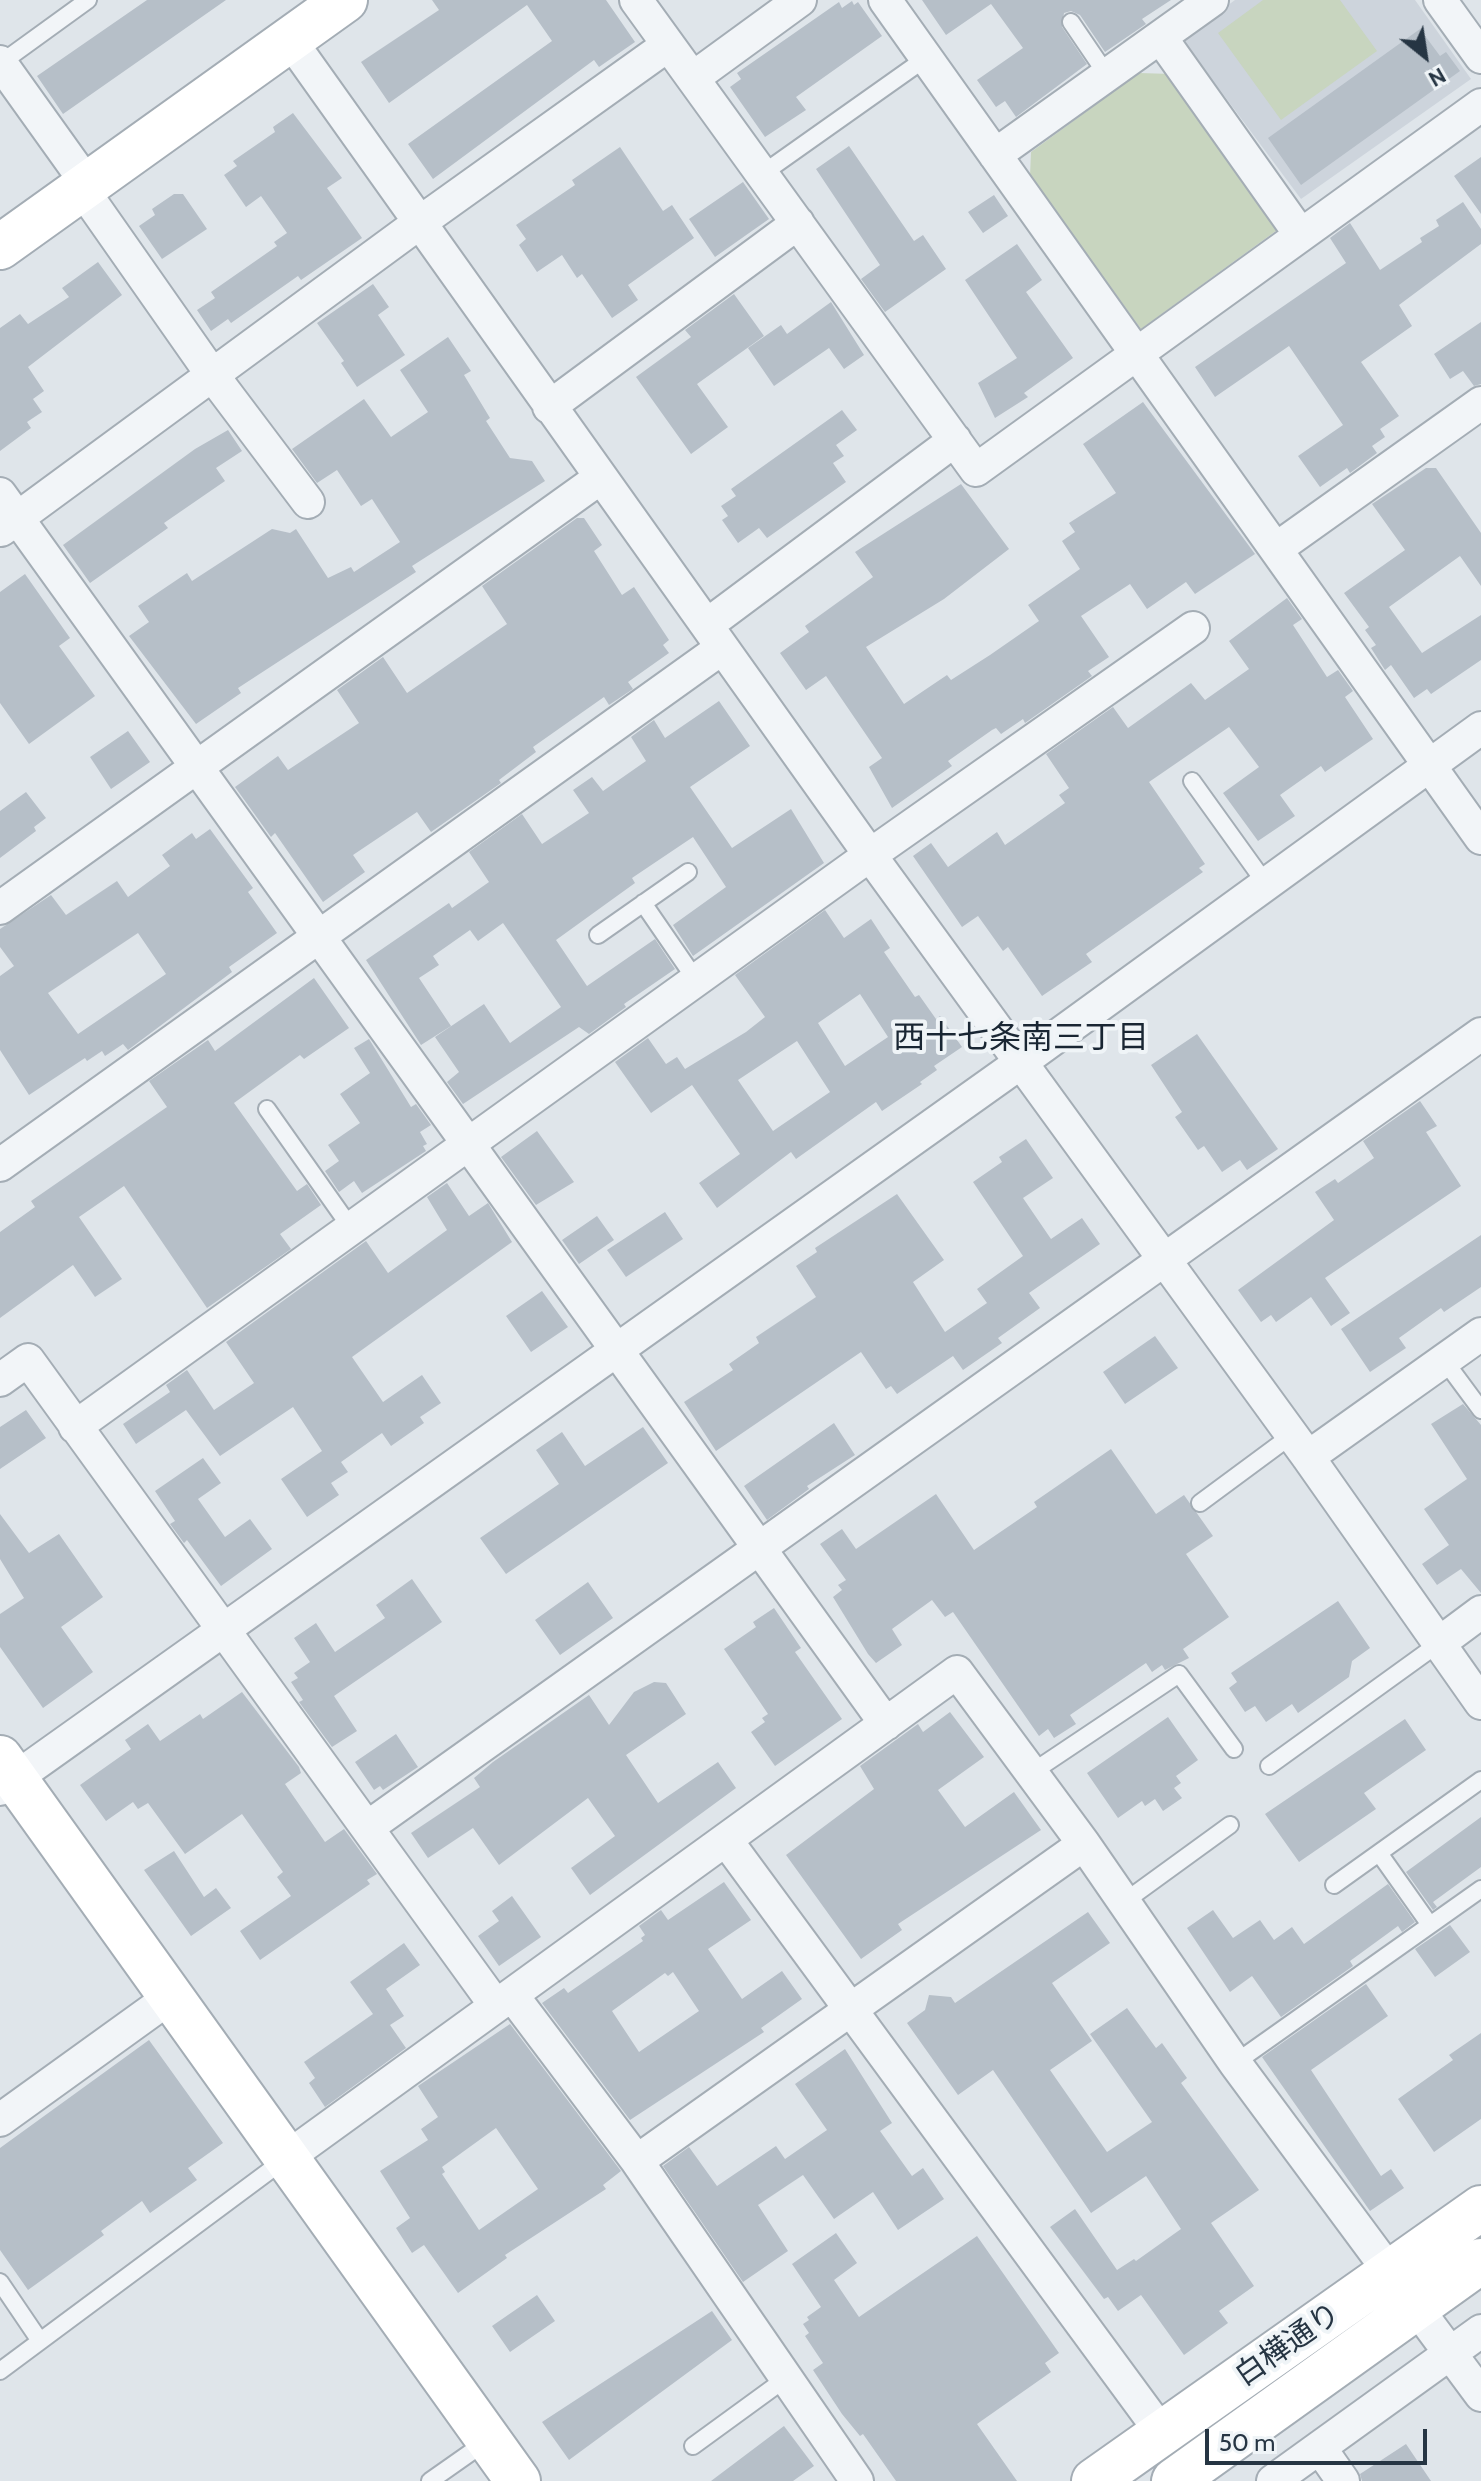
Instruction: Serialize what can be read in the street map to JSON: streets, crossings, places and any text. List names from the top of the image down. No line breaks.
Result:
{"streets":{"street":["白樺通り"]},"districts":["西十七条南三丁目"],"scale_bar":"50 m","north":"bottom right"}
